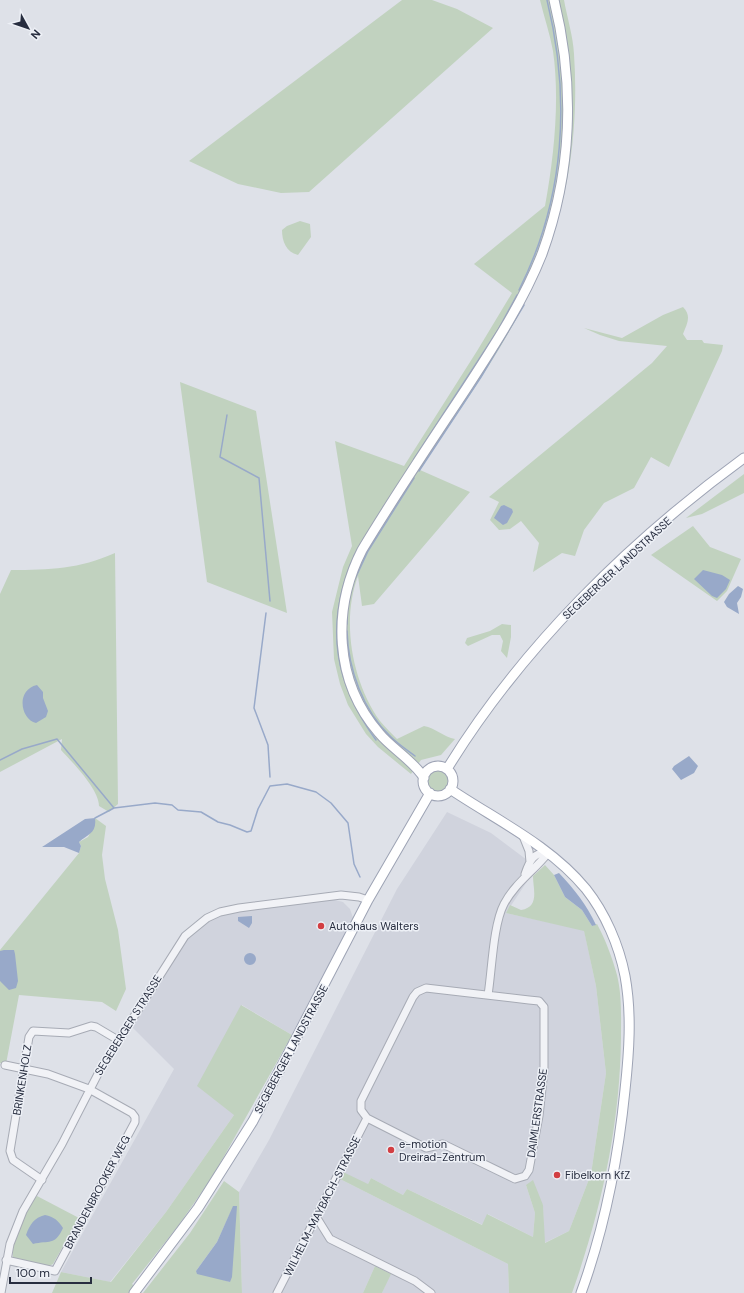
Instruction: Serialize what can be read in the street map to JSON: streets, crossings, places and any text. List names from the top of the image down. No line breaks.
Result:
{"streets":{"main road":["SEGEBERGER LANDSTRASSE"],"street":["SEGEBERGER STRASSE","BRINKENHOLZ","DAIMLERSTRASSE","BRANDENBROOKER WEG","WILHELM-MAYBACH-STRASSE"]},"crossings":[["SEGEBERGER LANDSTRASSE","SEGEBERGER STRASSE"],["SEGEBERGER STRASSE","BRINKENHOLZ"],["SEGEBERGER STRASSE","BRANDENBROOKER WEG"],["DAIMLERSTRASSE","WILHELM-MAYBACH-STRASSE"]],"places":["Autohaus Walters","e-motion Dreirad-Zentrum","Fibelkorn KfZ"],"scale_bar":"100 m","north":"bottom right"}
